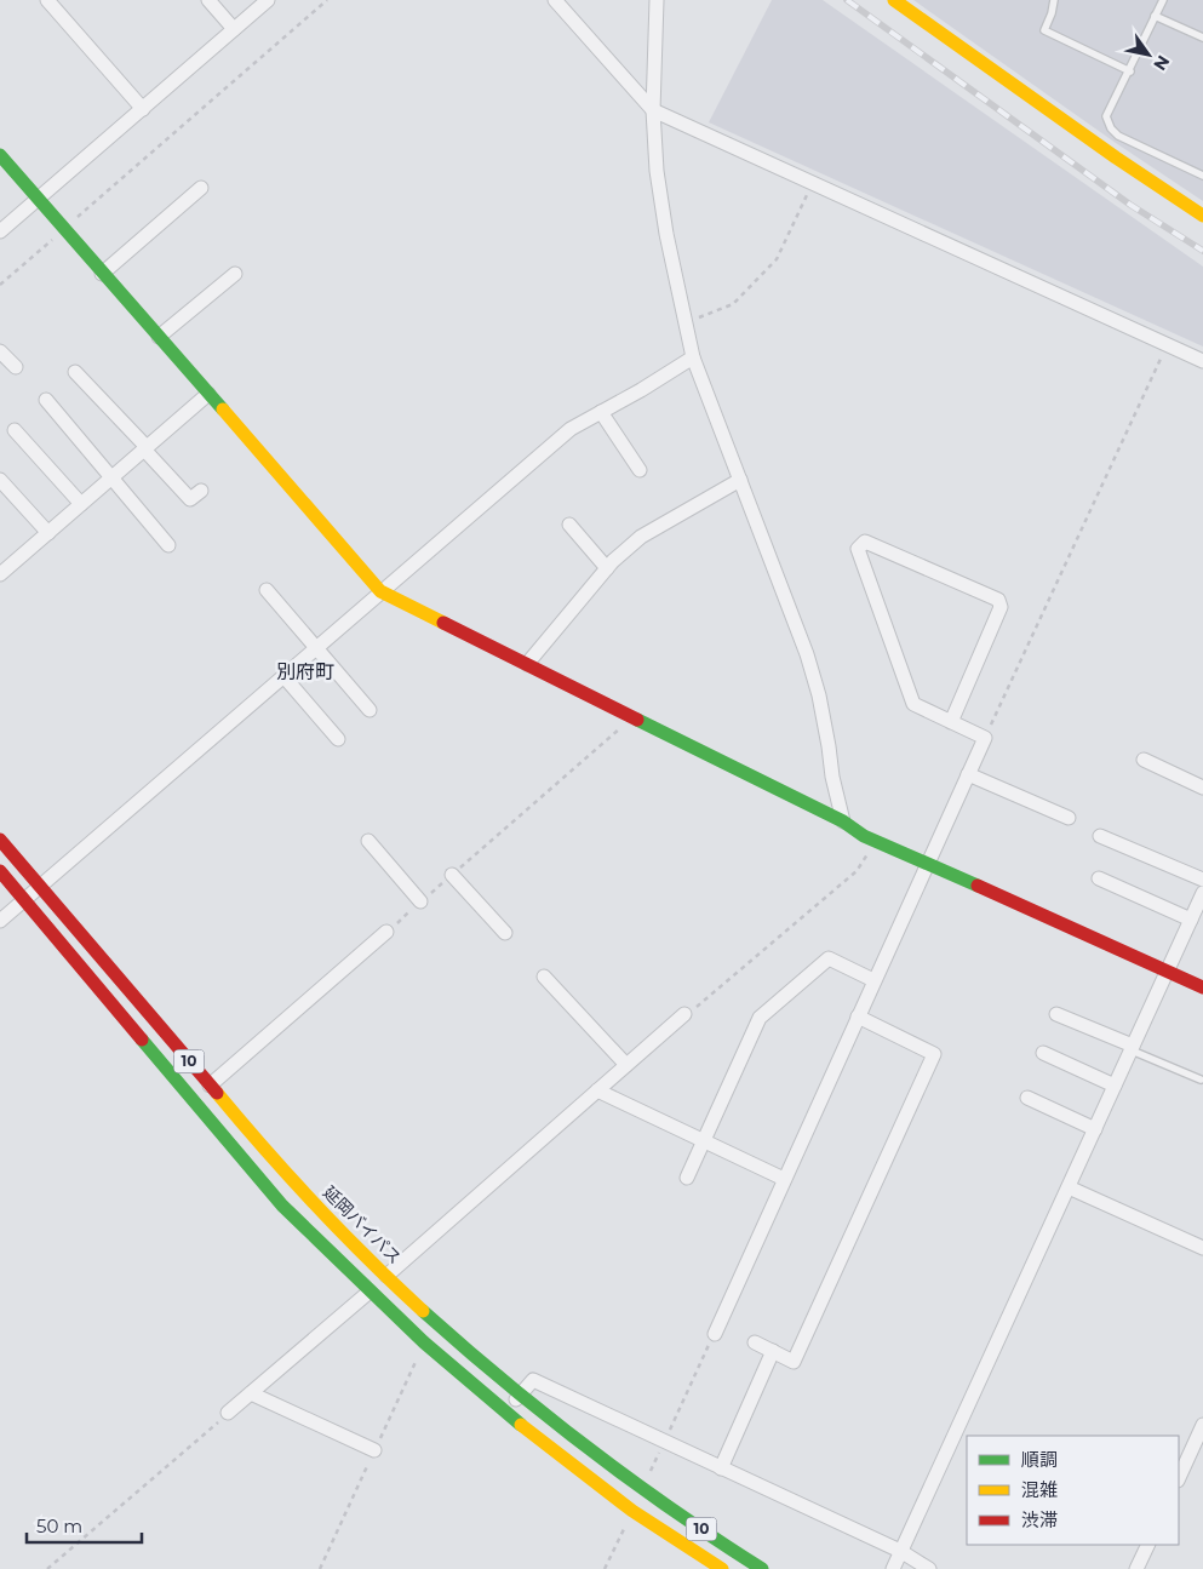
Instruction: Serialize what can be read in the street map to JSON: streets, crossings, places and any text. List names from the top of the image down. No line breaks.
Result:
{"streets":{"main road":["10","延岡バイパス"]},"districts":["別府町"],"legend":["順調","混雑","渋滞"],"scale_bar":"50 m","north":"bottom right"}
